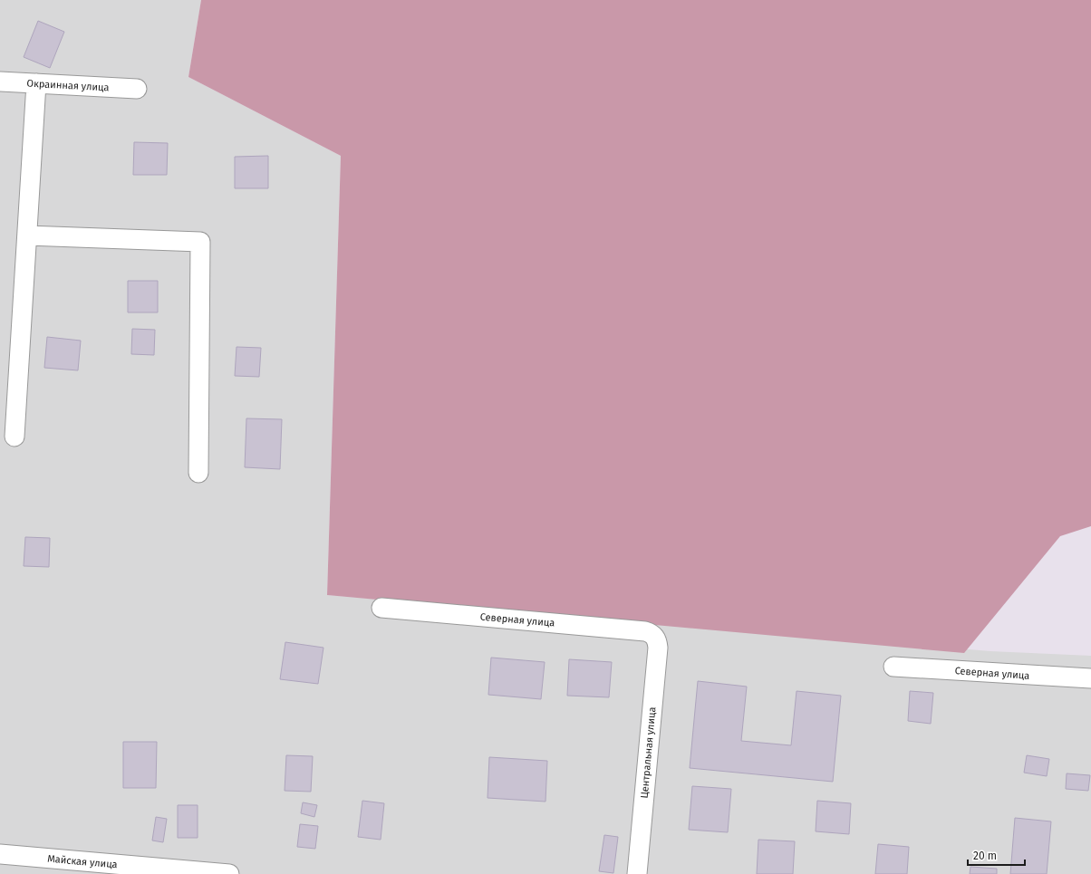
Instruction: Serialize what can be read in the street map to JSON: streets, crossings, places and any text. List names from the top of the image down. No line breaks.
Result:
{"streets":{"street":["Окраинная улица","Северная улица","Центральная улица","Майская улица"]},"crossings":[["Северная улица","Центральная улица"]],"scale_bar":"20 m"}
